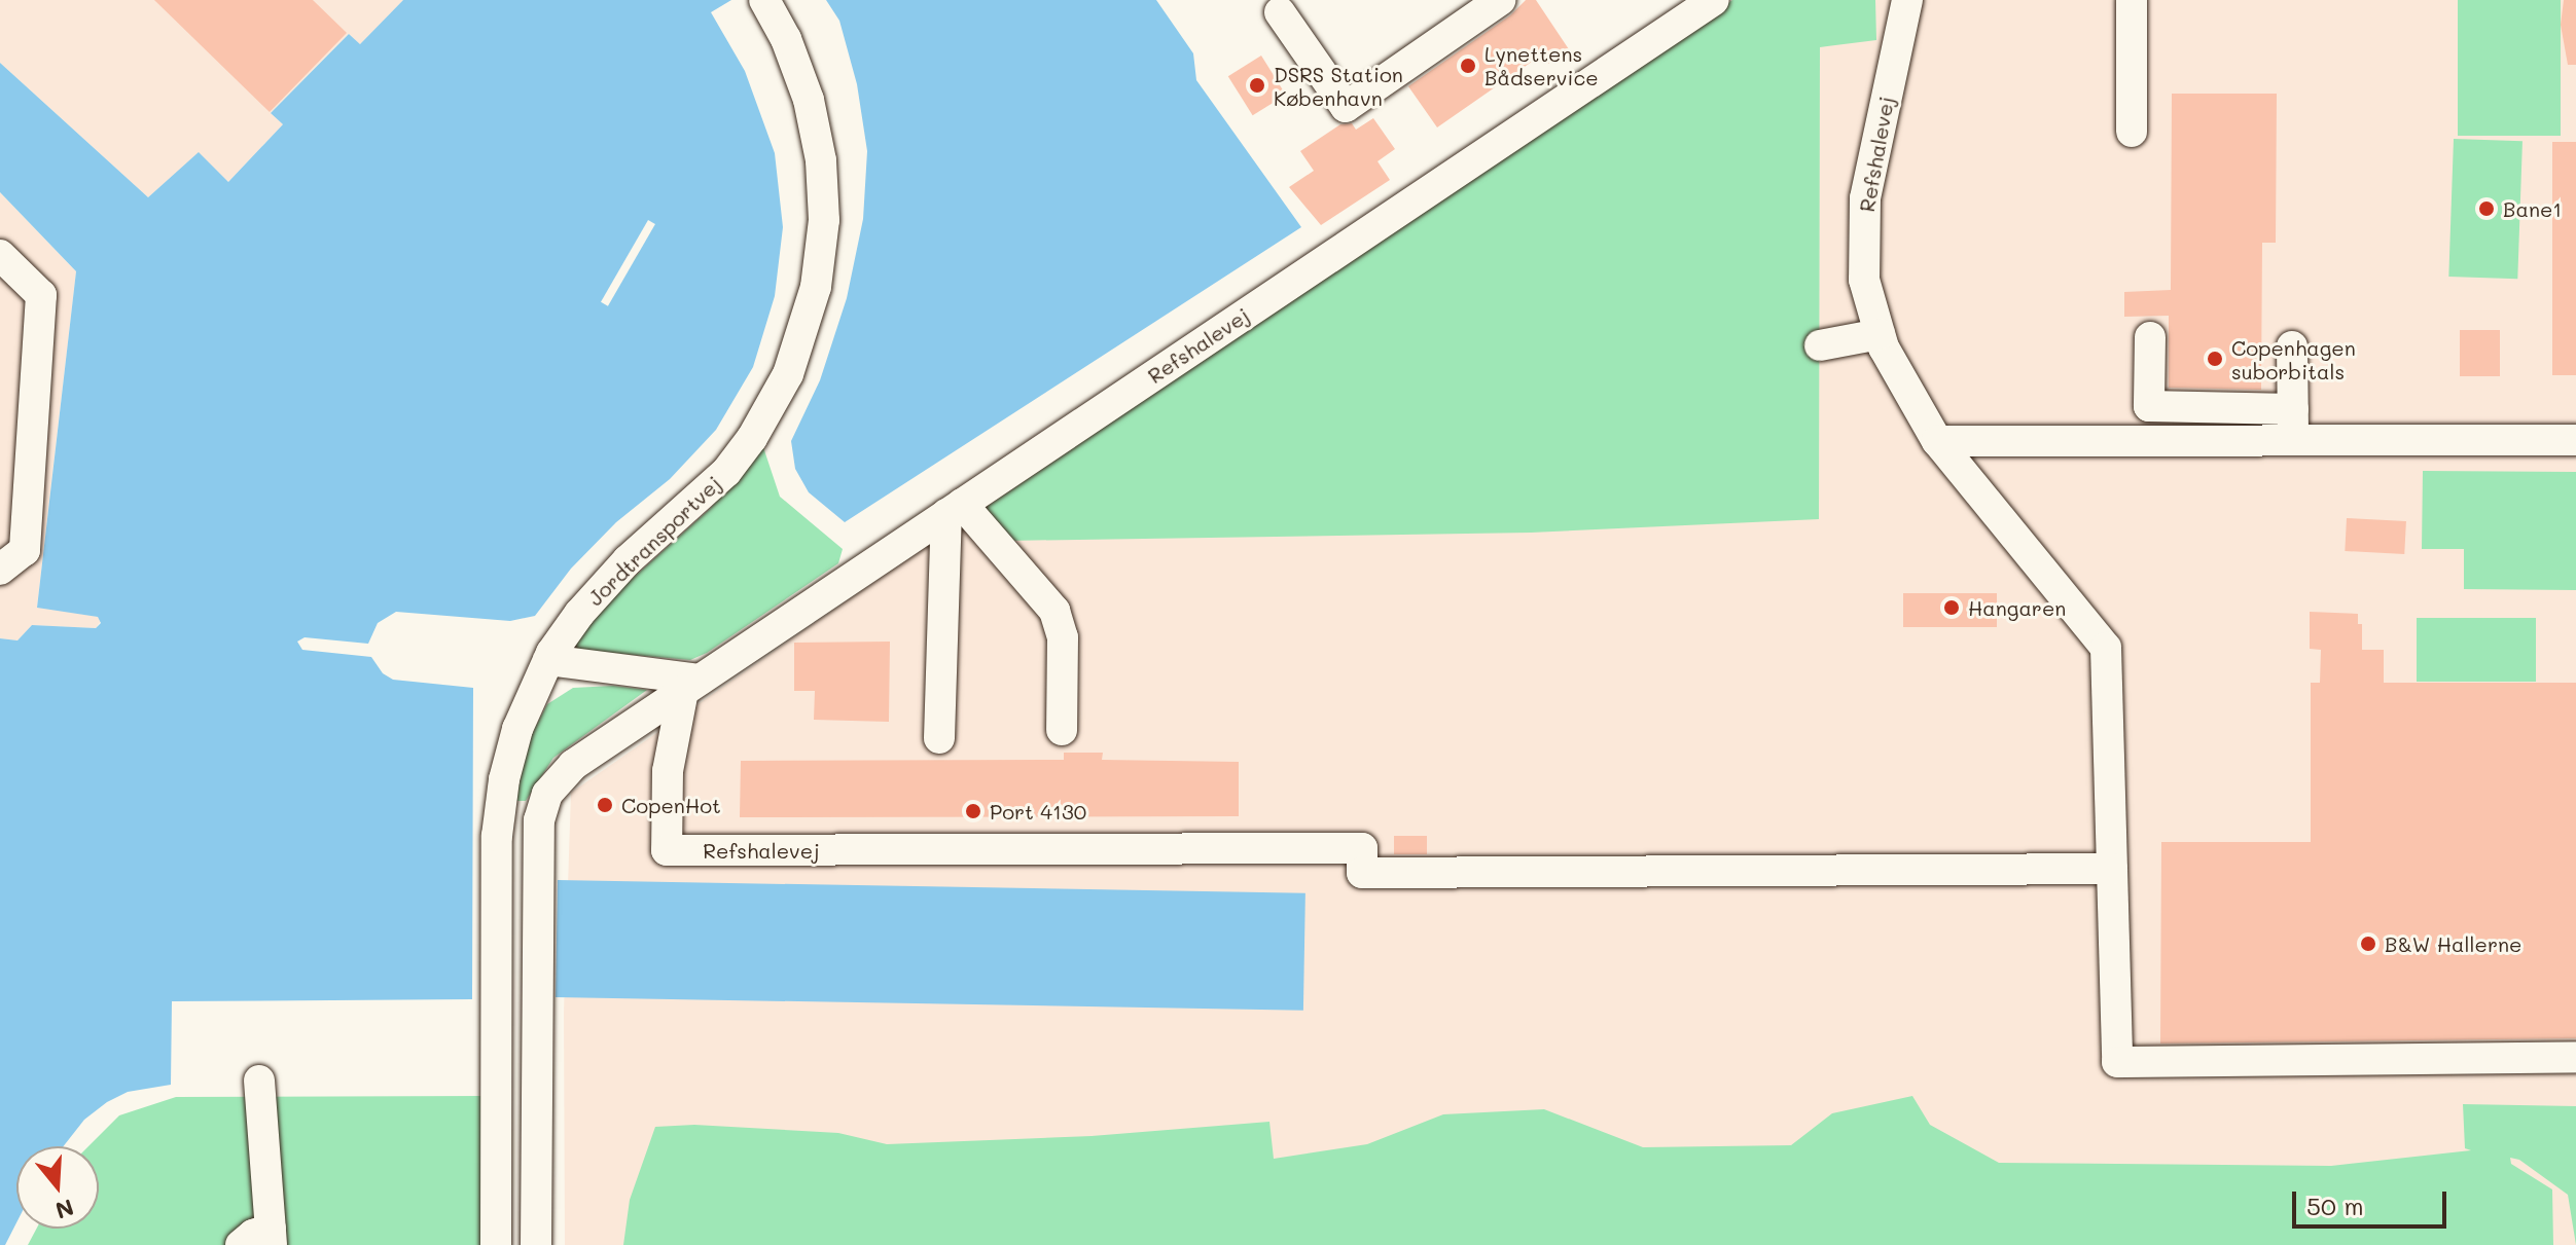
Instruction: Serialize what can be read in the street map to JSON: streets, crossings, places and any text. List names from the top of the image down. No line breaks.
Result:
{"streets":{"street":["Refshalevej","Jordtransportvej"]},"places":["Lynettens Bådservice","DSRS Station København","Bane1","Copenhagen suborbitals","Hangaren","CopenHot","Port 4130","B&W Hallerne"],"scale_bar":"50 m","north":"bottom"}
